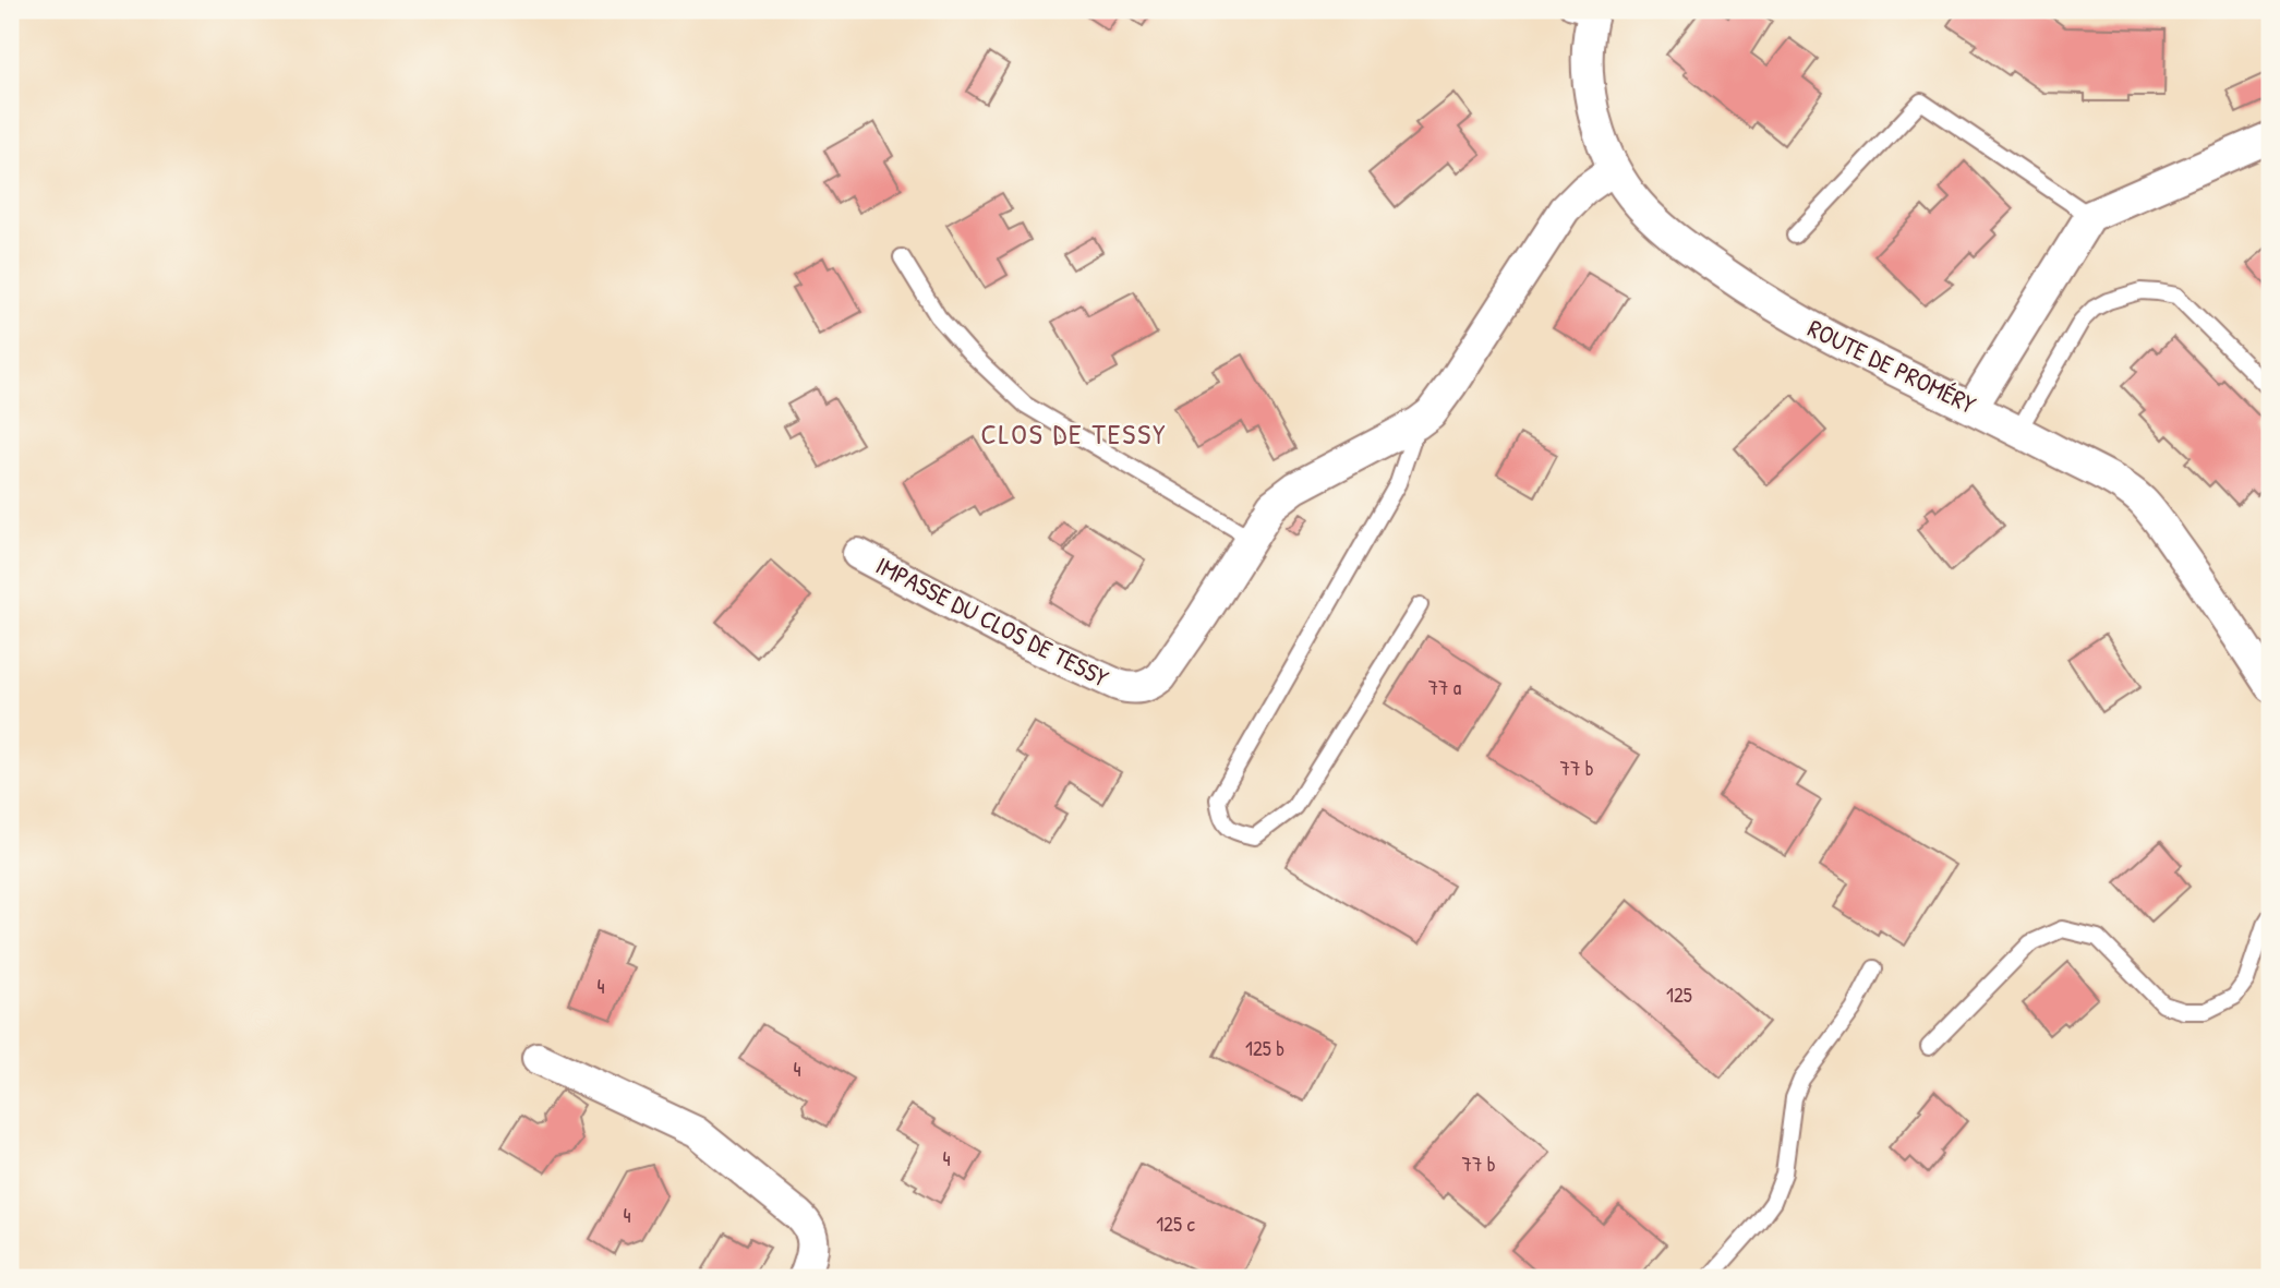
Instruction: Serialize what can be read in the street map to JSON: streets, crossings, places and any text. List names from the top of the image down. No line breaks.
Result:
{"streets":{"street":["ROUTE DE PROMÉRY","IMPASSE DU CLOS DE TESSY"]},"crossings":[["ROUTE DE PROMÉRY","IMPASSE DU CLOS DE TESSY"]],"districts":["CLOS DE TESSY"],"house_numbers":["77 a","77 b","4","125","125 b","4","4","77 b","4","125 c"]}
